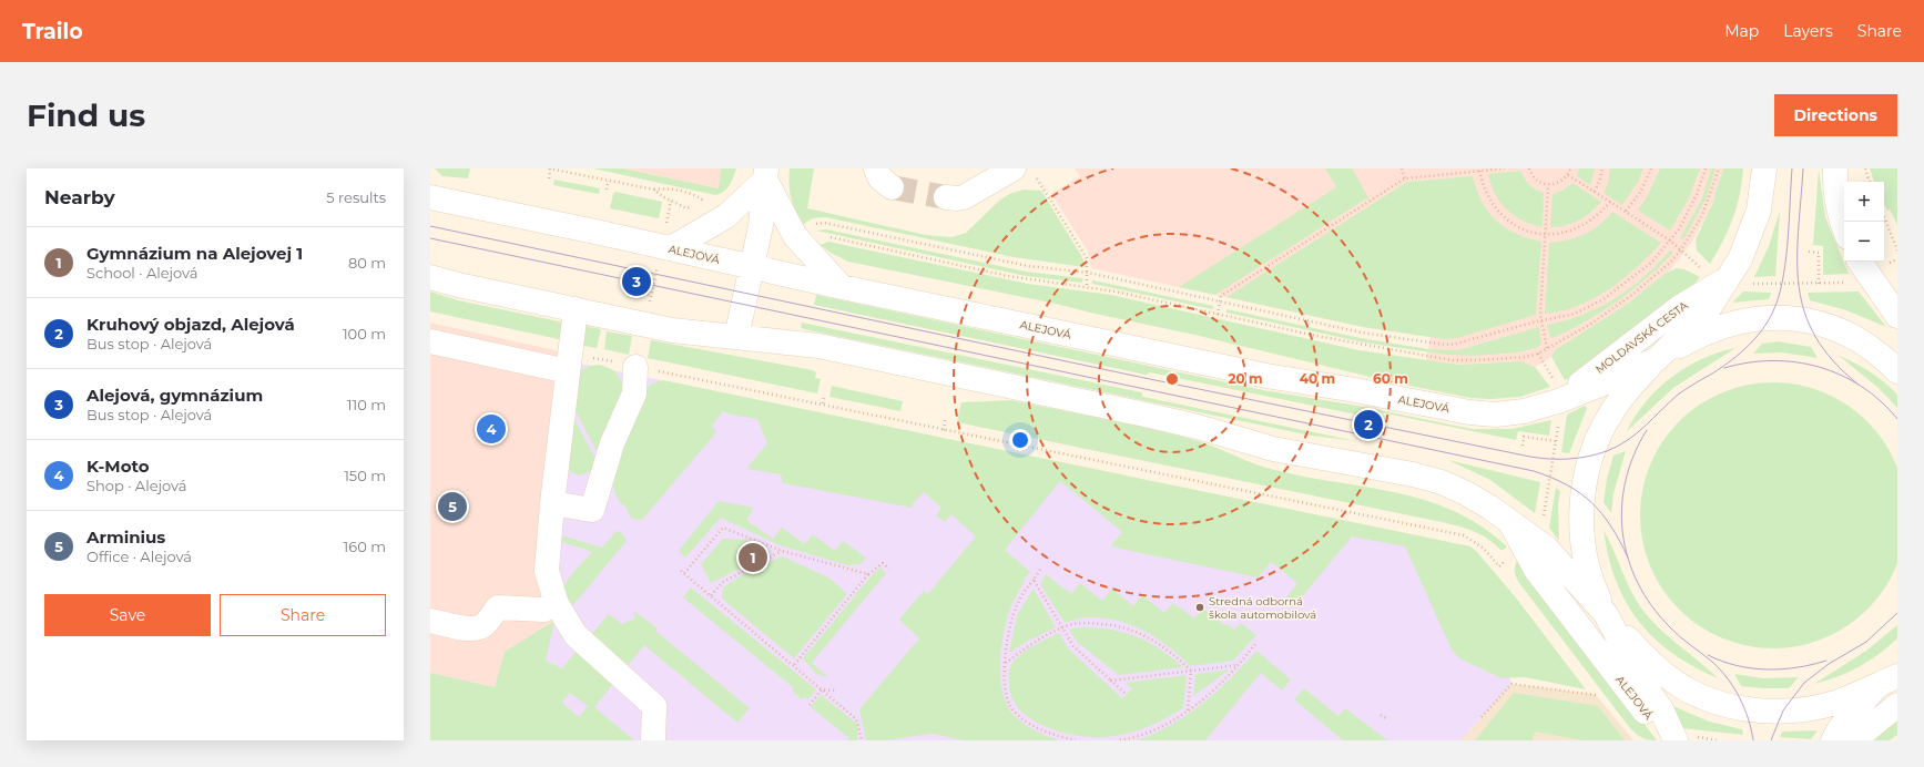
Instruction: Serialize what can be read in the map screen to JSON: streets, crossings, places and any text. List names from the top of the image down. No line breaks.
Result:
{"streets":{"street":["ALEJOVÁ","MOLDAVSKÁ CESTA"]},"crossings":[["ALEJOVÁ","MOLDAVSKÁ CESTA"]],"places":["Stredná odborná škola automobilová"],"page":{"header":"Trailo","nav":["Map","Layers","Share"],"buttons":["Directions",["Save","Share"]],"title":"Find us","heading":["Nearby","5 results"],"map_buttons":["+","−"],"list":[{"mark":"1","name":"Gymnázium na Alejovej 1","note":"School · Alejová","value":"80 m"},{"mark":"2","name":"Kruhový objazd, Alejová","note":"Bus stop · Alejová","value":"100 m"},{"mark":"3","name":"Alejová, gymnázium","note":"Bus stop · Alejová","value":"110 m"},{"mark":"4","name":"K-Moto","note":"Shop · Alejová","value":"150 m"},{"mark":"5","name":"Arminius","note":"Office · Alejová","value":"160 m"}],"pins":["3","2","4","5","1"]},"rings":["20 m","40 m","60 m"]}
